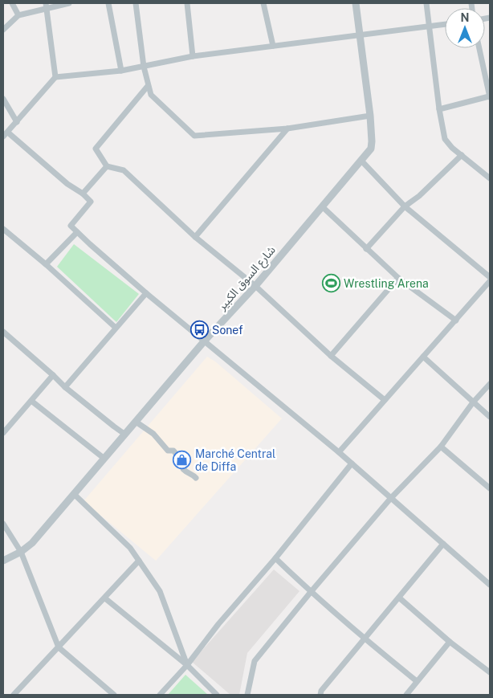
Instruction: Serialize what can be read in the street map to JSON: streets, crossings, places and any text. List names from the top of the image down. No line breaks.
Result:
{"streets":{"street":["شارع السوق الكبير"]},"places":{"sports":["Wrestling Arena"],"bus stop":["Sonef"],"shop":["Marché Central de Diffa"]},"north":"top"}
